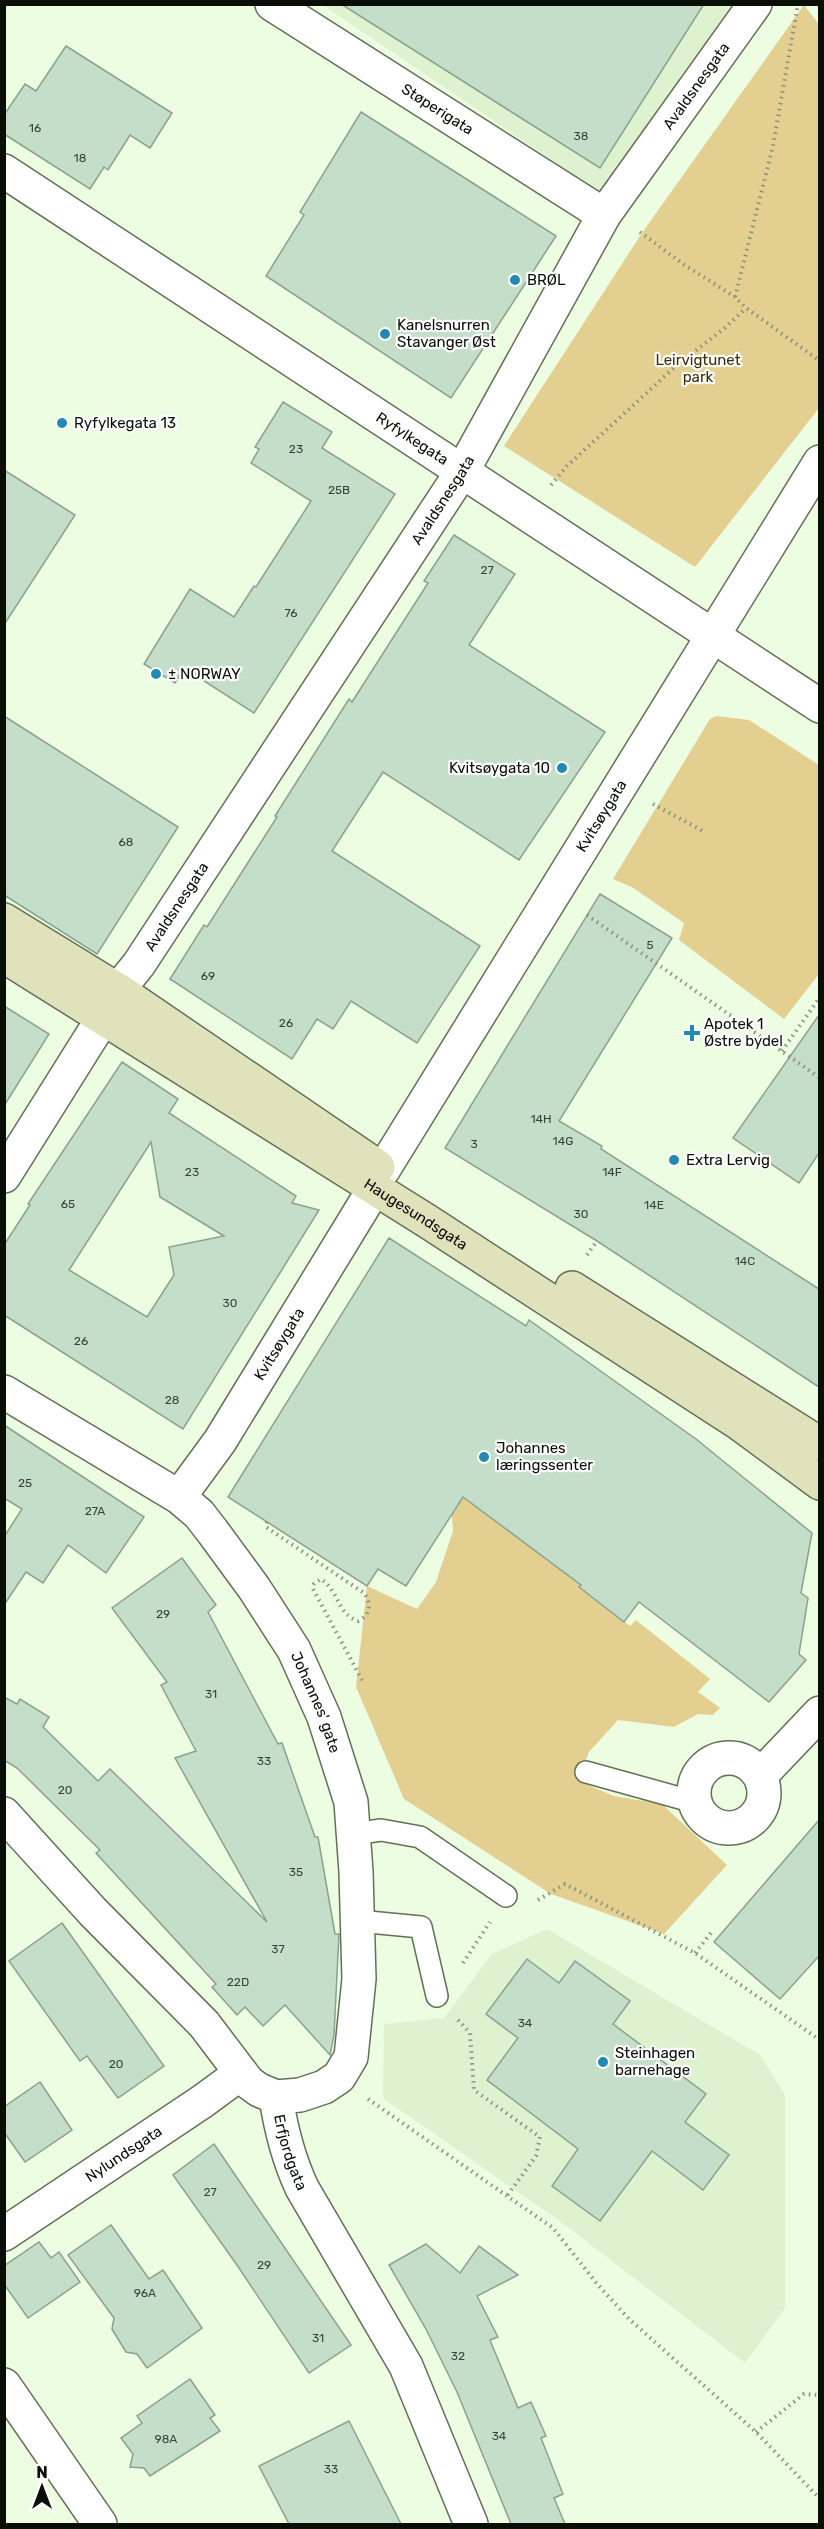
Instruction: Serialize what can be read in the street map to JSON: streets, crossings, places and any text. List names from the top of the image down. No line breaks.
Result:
{"streets":{"main road":["Haugesundsgata"],"street":["Avaldsnesgata","Støperigata","Ryfylkegata","Kvitsøygata","Johannes' gate","Erfjordgata","Nylundsgata"]},"crossings":[["Avaldsnesgata","Støperigata"],["Avaldsnesgata","Ryfylkegata"],["Avaldsnesgata","Haugesundsgata"],["Ryfylkegata","Kvitsøygata"],["Kvitsøygata","Haugesundsgata"],["Kvitsøygata","Johannes' gate"],["Erfjordgata","Nylundsgata"]],"parks":["Leirvigtunet park"],"places":{"other":["BRØL","Kanelsnurren Stavanger Øst","Ryfylkegata 13","± NORWAY","Kvitsøygata 10","Extra Lervig","Johannes læringssenter","Steinhagen barnehage"],"health":["Apotek 1 Østre bydel"]},"house_numbers":["16","38","18","23","25B","27","76","68","5","69","26","14H","14G","3","23","14F","65","14E","30","14C","30","26","28","25","27A","29","31","33","20","35","37","22D","34","20","27","29","96A","31","32","34","98A","33"],"north":"top"}
